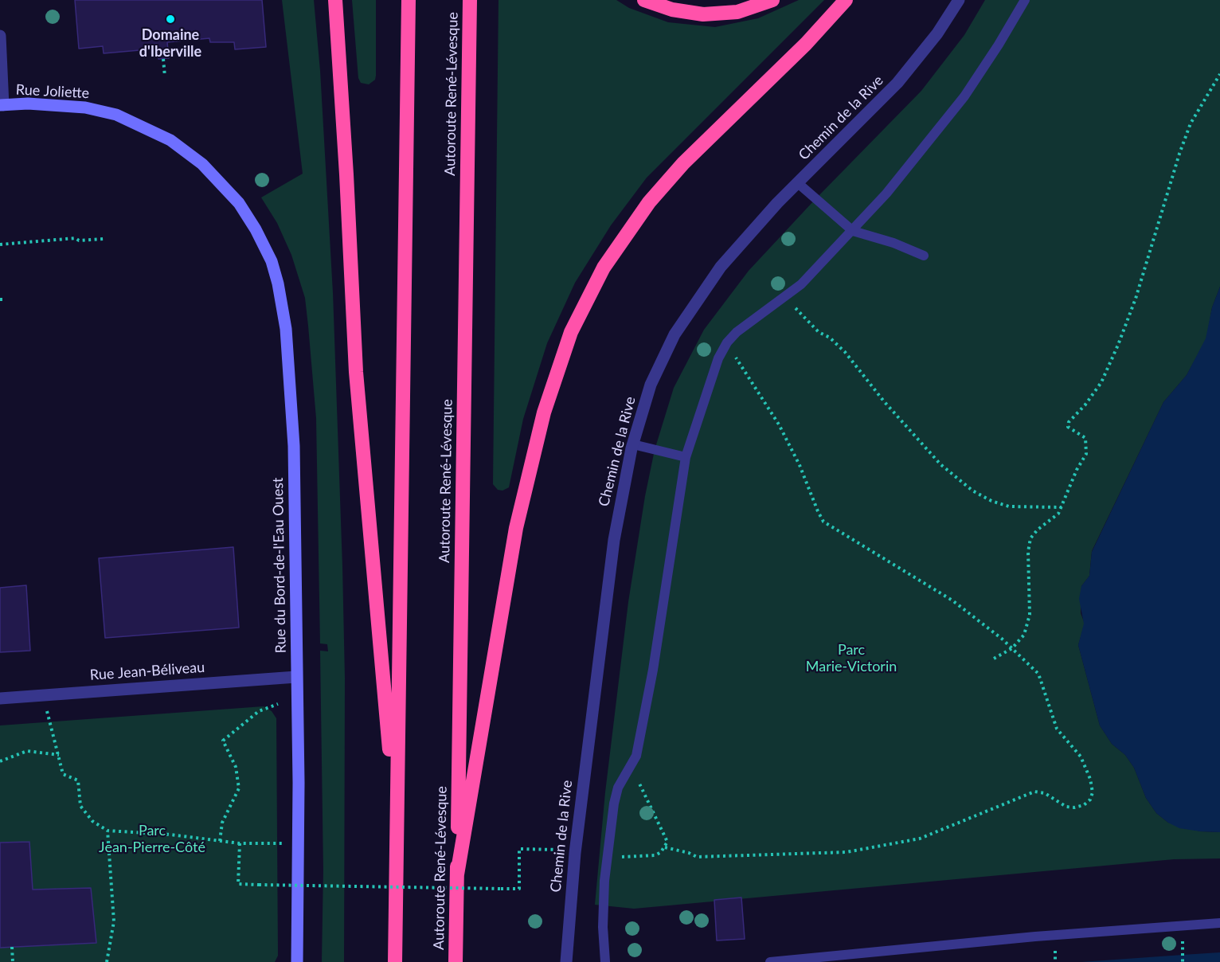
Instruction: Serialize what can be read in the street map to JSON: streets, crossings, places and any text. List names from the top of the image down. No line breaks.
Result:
{"streets":{"highway":["Autoroute René-Lévesque"],"street":["Rue Joliette","Chemin de la Rive","Rue du Bord-de-l'Eau Ouest","Rue Jean-Béliveau"]},"crossings":[["Rue Joliette","Rue du Bord-de-l'Eau Ouest"],["Rue du Bord-de-l'Eau Ouest","Rue Jean-Béliveau"]],"parks":["Parc Marie-Victorin","Parc Jean-Pierre-Côté"],"places":["Domaine d'Iberville"]}
